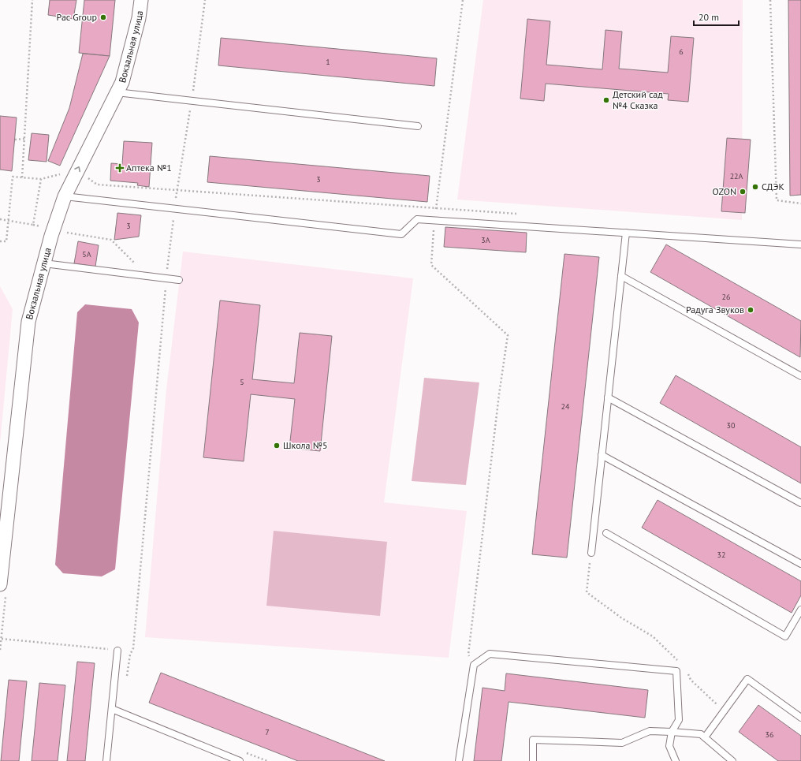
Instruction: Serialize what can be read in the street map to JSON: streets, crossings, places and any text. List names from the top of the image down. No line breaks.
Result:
{"streets":{"street":["Вокзальная улица"]},"places":{"other":["Pac Group","Детский сад №4 Сказка","СДЭК","OZON","Радуга Звуков","Школа №5"],"health":["Аптека №1"]},"house_numbers":["6","1","22А","3","3","3А","5А","26","5","24","30","32","7","36"],"scale_bar":"20 m"}
